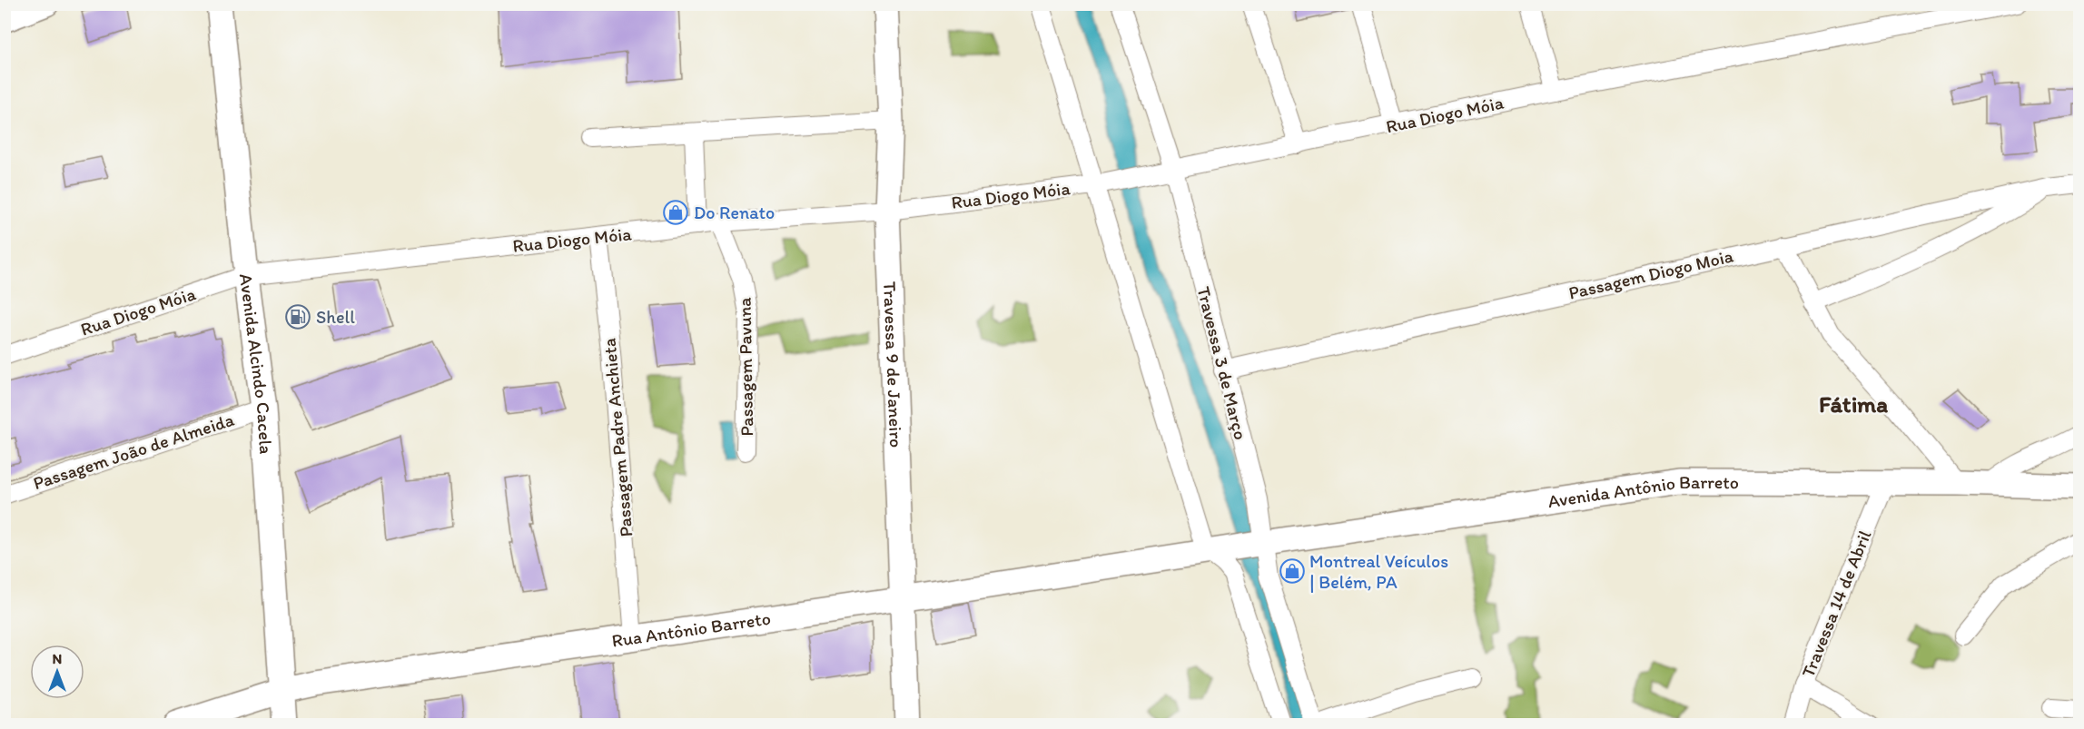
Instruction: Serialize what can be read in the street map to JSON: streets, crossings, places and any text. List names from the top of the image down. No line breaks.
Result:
{"streets":{"main road":["Avenida Alcindo Cacela","Travessa 9 de Janeiro","Avenida Antônio Barreto","Rua Antônio Barreto"],"street":["Rua Diogo Móia","Passagem Diogo Moia","Travessa 3 de Março","Passagem Pavuna","Passagem Padre Anchieta","Passagem João de Almeida","Travessa 14 de Abril"]},"crossings":[["Rua Diogo Móia","Travessa 3 de Março"],["Rua Diogo Móia","Avenida Alcindo Cacela"],["Rua Diogo Móia","Travessa 9 de Janeiro"],["Rua Diogo Móia","Passagem Pavuna"],["Rua Diogo Móia","Passagem Padre Anchieta"],["Passagem Diogo Moia","Travessa 3 de Março"],["Travessa 3 de Março","Avenida Antônio Barreto"],["Avenida Alcindo Cacela","Passagem João de Almeida"],["Avenida Alcindo Cacela","Rua Antônio Barreto"],["Travessa 9 de Janeiro","Rua Antônio Barreto"],["Passagem Padre Anchieta","Rua Antônio Barreto"],["Avenida Antônio Barreto","Travessa 14 de Abril"],["Avenida Antônio Barreto","Rua Antônio Barreto"]],"districts":["Fátima"],"places":{"shop":["Do Renato","Montreal Veículos | Belém, PA"],"fuel station":["Shell"]},"north":"top"}
